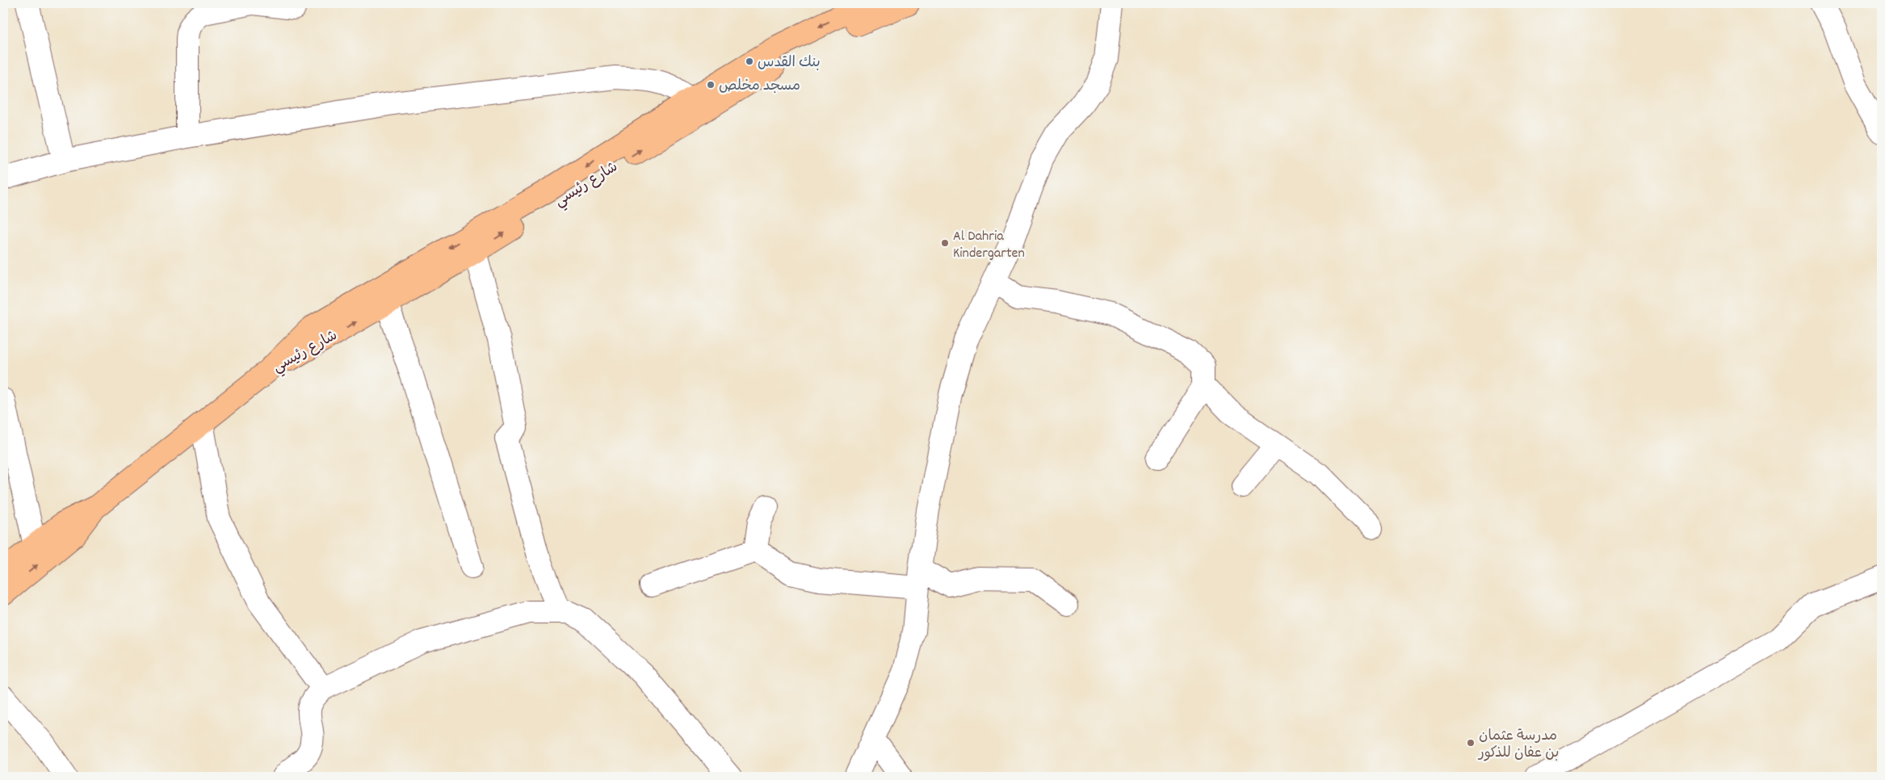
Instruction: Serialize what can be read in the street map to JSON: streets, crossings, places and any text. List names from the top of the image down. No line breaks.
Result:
{"streets":{"main road":["شارع رئيسي"]},"places":["بنك القدس","مسجد مخلص","Al Dahria Kindergarten","مدرسة عثمان بن عفان للذكور"]}
